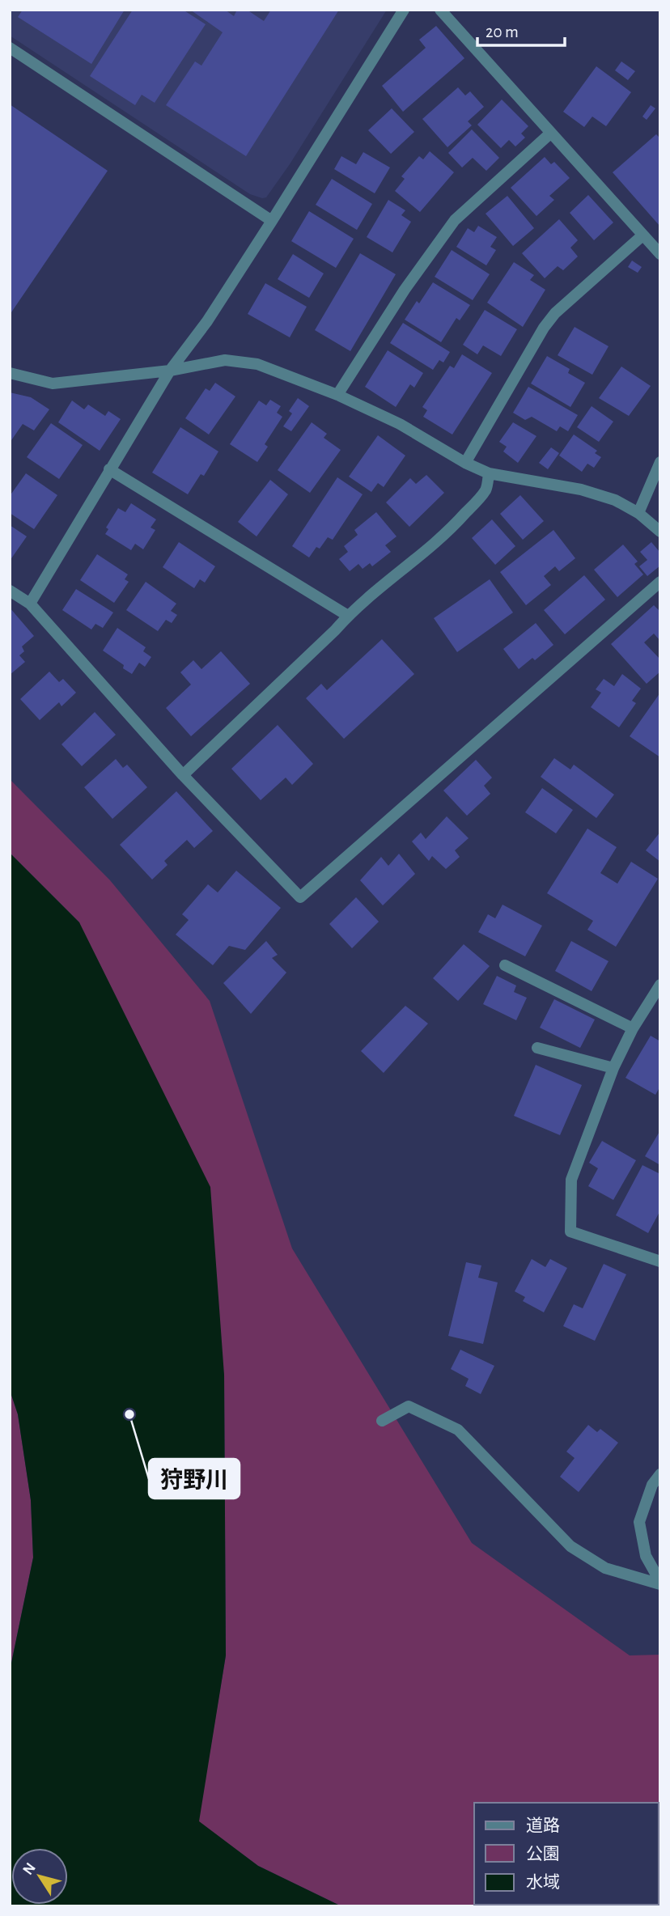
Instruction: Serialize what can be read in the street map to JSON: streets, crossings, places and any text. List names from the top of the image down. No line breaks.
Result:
{"places":["狩野川"],"legend":["道路","公園","水域"],"scale_bar":"20 m","north":"top left"}
